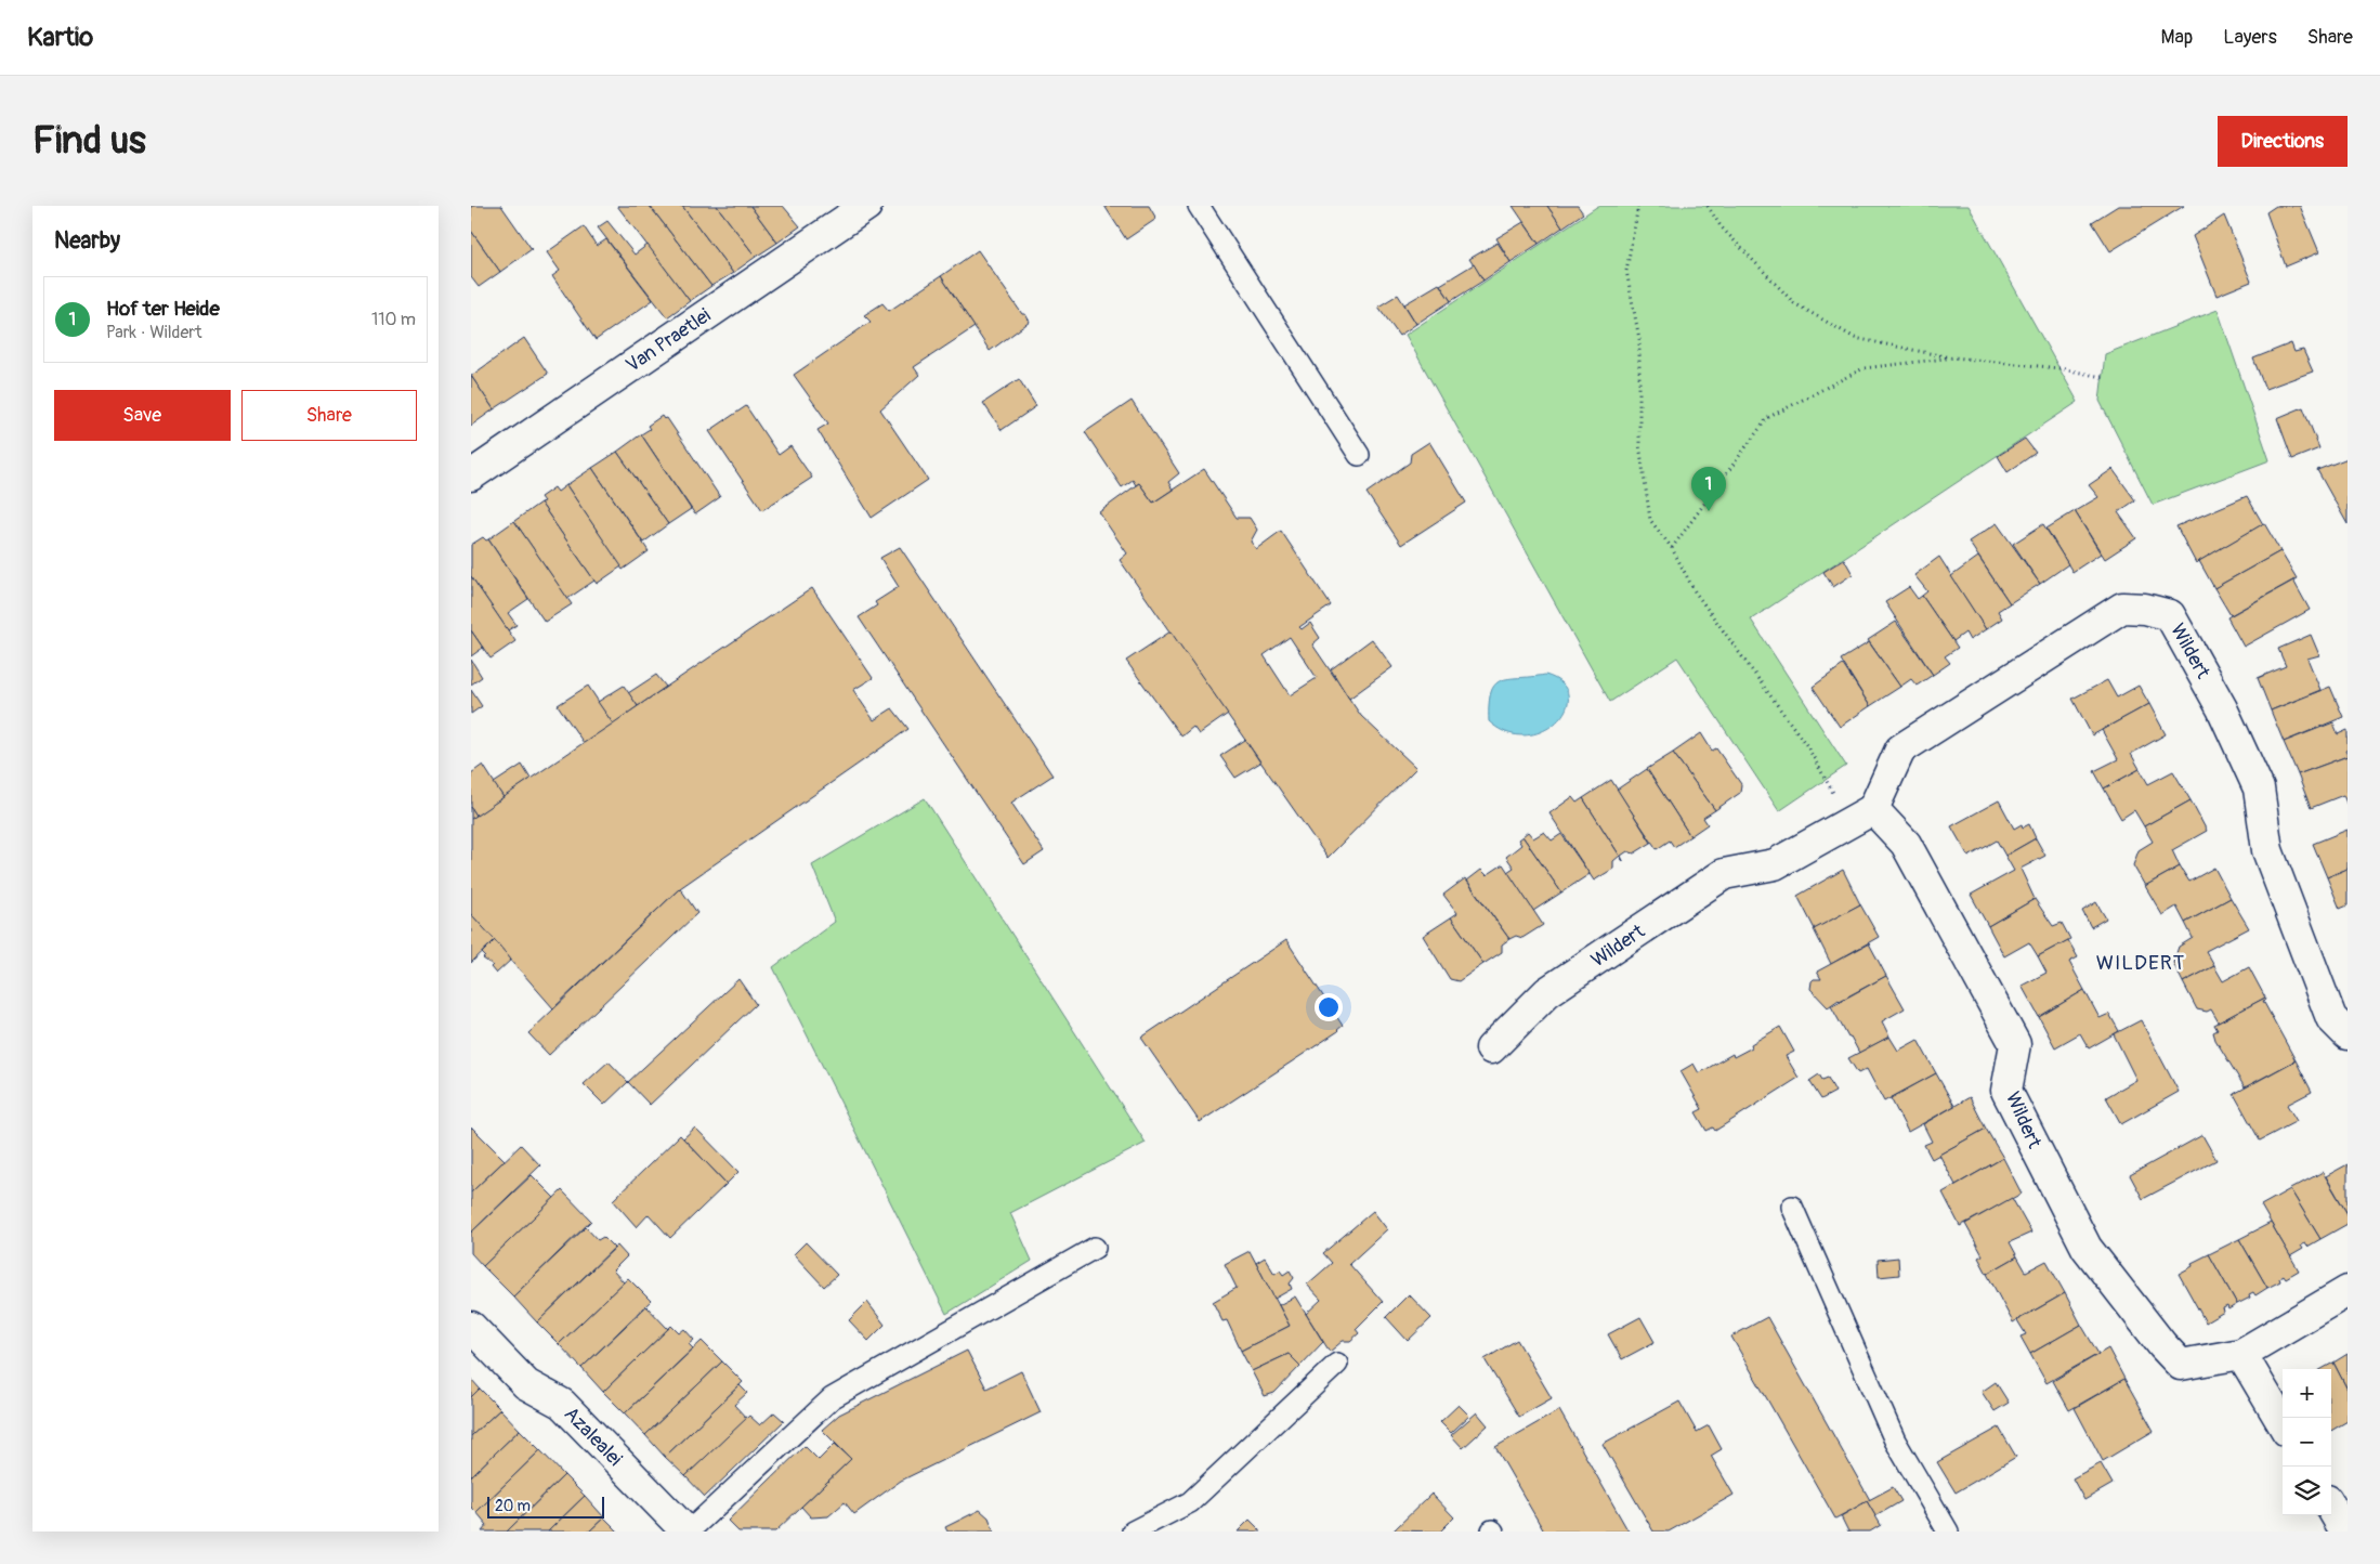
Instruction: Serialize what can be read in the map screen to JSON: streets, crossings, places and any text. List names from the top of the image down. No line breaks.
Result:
{"streets":{"street":["Van Praetlei","Wildert","Azalealei"]},"districts":["WILDERT"],"scale_bar":"20 m","page":{"header":"Kartio","nav":["Map","Layers","Share"],"buttons":["Directions",["Save","Share"]],"title":"Find us","heading":"Nearby","list":[{"mark":"1","name":"Hof ter Heide","note":"Park · Wildert","value":"110 m"}],"pins":"1","map_buttons":["+","−"],"scale":"20 m"}}
